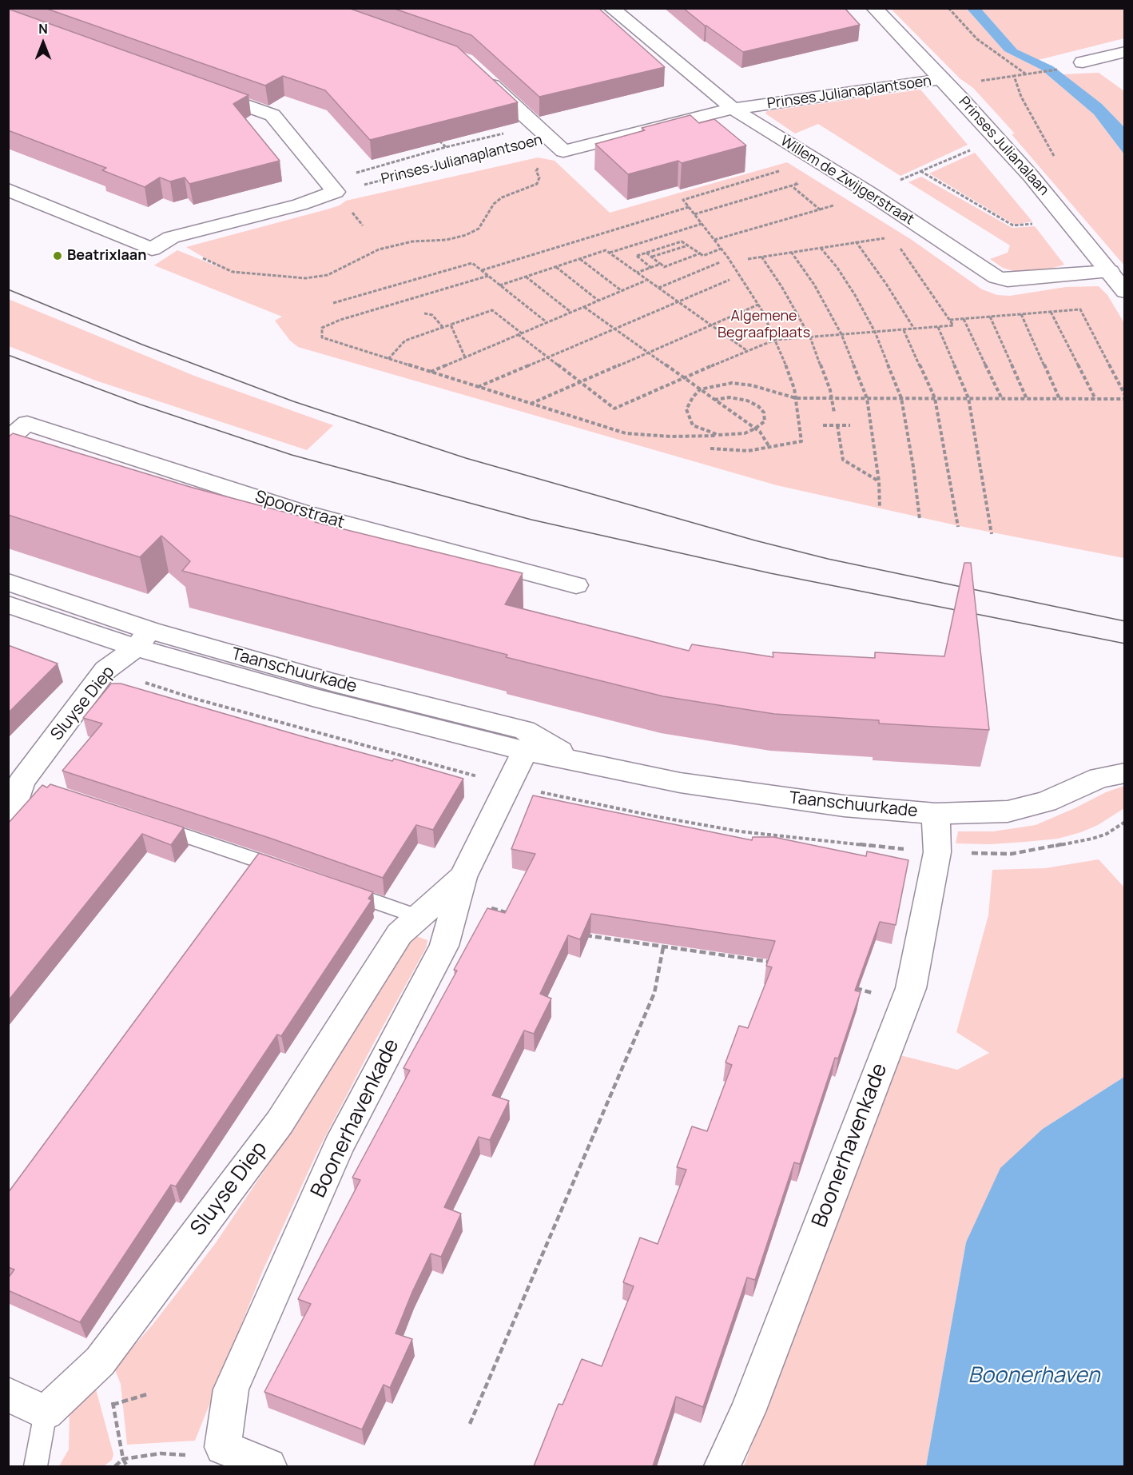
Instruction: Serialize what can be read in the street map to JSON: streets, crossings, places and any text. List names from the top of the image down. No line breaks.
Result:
{"streets":{"street":["Prinses Julianaplantsoen","Prinses Julianalaan","Willem de Zwijgerstraat","Spoorstraat","Taanschuurkade","Sluyse Diep","Boonerhavenkade"]},"crossings":[["Prinses Julianaplantsoen","Prinses Julianalaan"],["Prinses Julianaplantsoen","Willem de Zwijgerstraat"],["Prinses Julianalaan","Willem de Zwijgerstraat"],["Taanschuurkade","Sluyse Diep"],["Taanschuurkade","Boonerhavenkade"],["Sluyse Diep","Boonerhavenkade"]],"water":["Boonerhaven"],"parks":["Algemene Begraafplaats"],"places":["Beatrixlaan"],"north":"top"}
